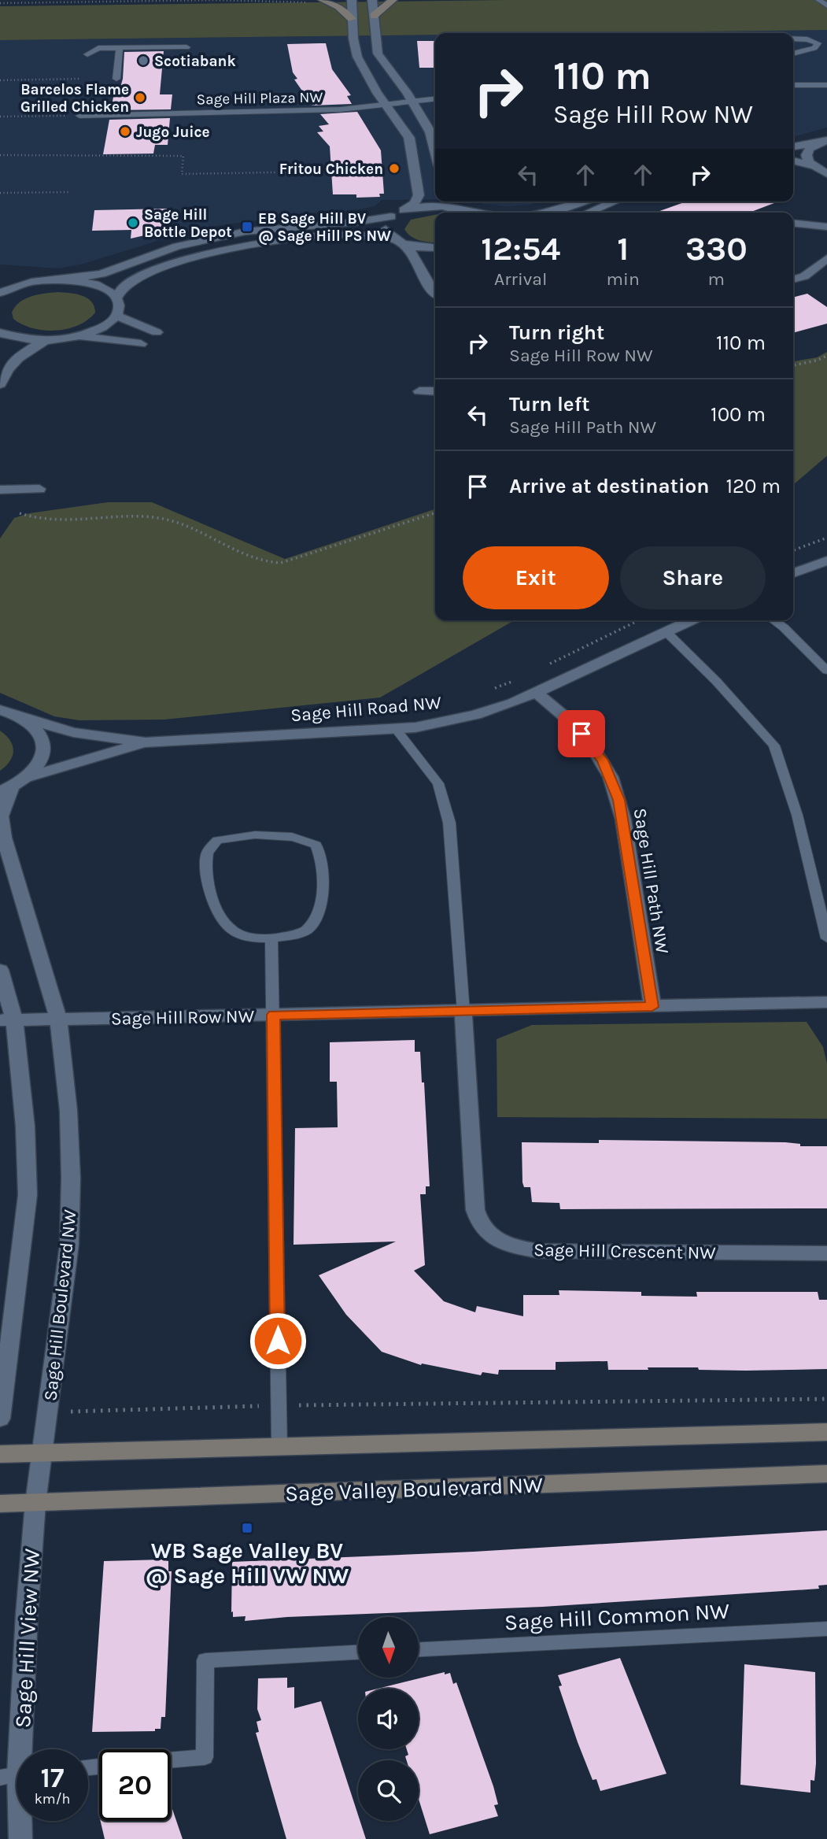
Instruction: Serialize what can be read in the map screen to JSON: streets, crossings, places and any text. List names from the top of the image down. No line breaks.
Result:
{"streets":{"street":["Sage Hill Road NW","Sage Hill Path NW","Sage Hill Row NW","Sage Hill Crescent NW","Sage Hill Boulevard NW","Sage Valley Boulevard NW","Sage Hill View NW"],"lane":["Sage Hill Plaza NW","Sage Hill Common NW"]},"crossings":[["Sage Hill Road NW","Sage Hill Path NW"],["Sage Hill Road NW","Sage Hill Boulevard NW"],["Sage Hill Path NW","Sage Hill Row NW"],["Sage Hill Row NW","Sage Hill Crescent NW"],["Sage Hill Row NW","Sage Hill Boulevard NW"],["Sage Hill Boulevard NW","Sage Valley Boulevard NW"],["Sage Hill Boulevard NW","Sage Hill View NW"],["Sage Valley Boulevard NW","Sage Hill View NW"]],"places":{"other":["Scotiabank","Barcelos Flame Grilled Chicken","Jugo Juice","Fritou Chicken","Sage Hill Bottle Depot"],"transit":["EB Sage Hill BV @ Sage Hill PS NW","WB Sage Valley BV @ Sage Hill VW NW"]},"north":"bottom","page":{"turn":["110 m","Sage Hill Row NW"],"eta":["12:54","Arrival","1","min","330","m"],"list":[{"name":"Turn right","note":"Sage Hill Row NW","value":"110 m"},{"name":"Turn left","note":"Sage Hill Path NW","value":"100 m"},{"name":"Arrive at destination","value":"120 m"}],"buttons":["Exit","Share"],"speed":"17 km/h","limit":"20"}}
